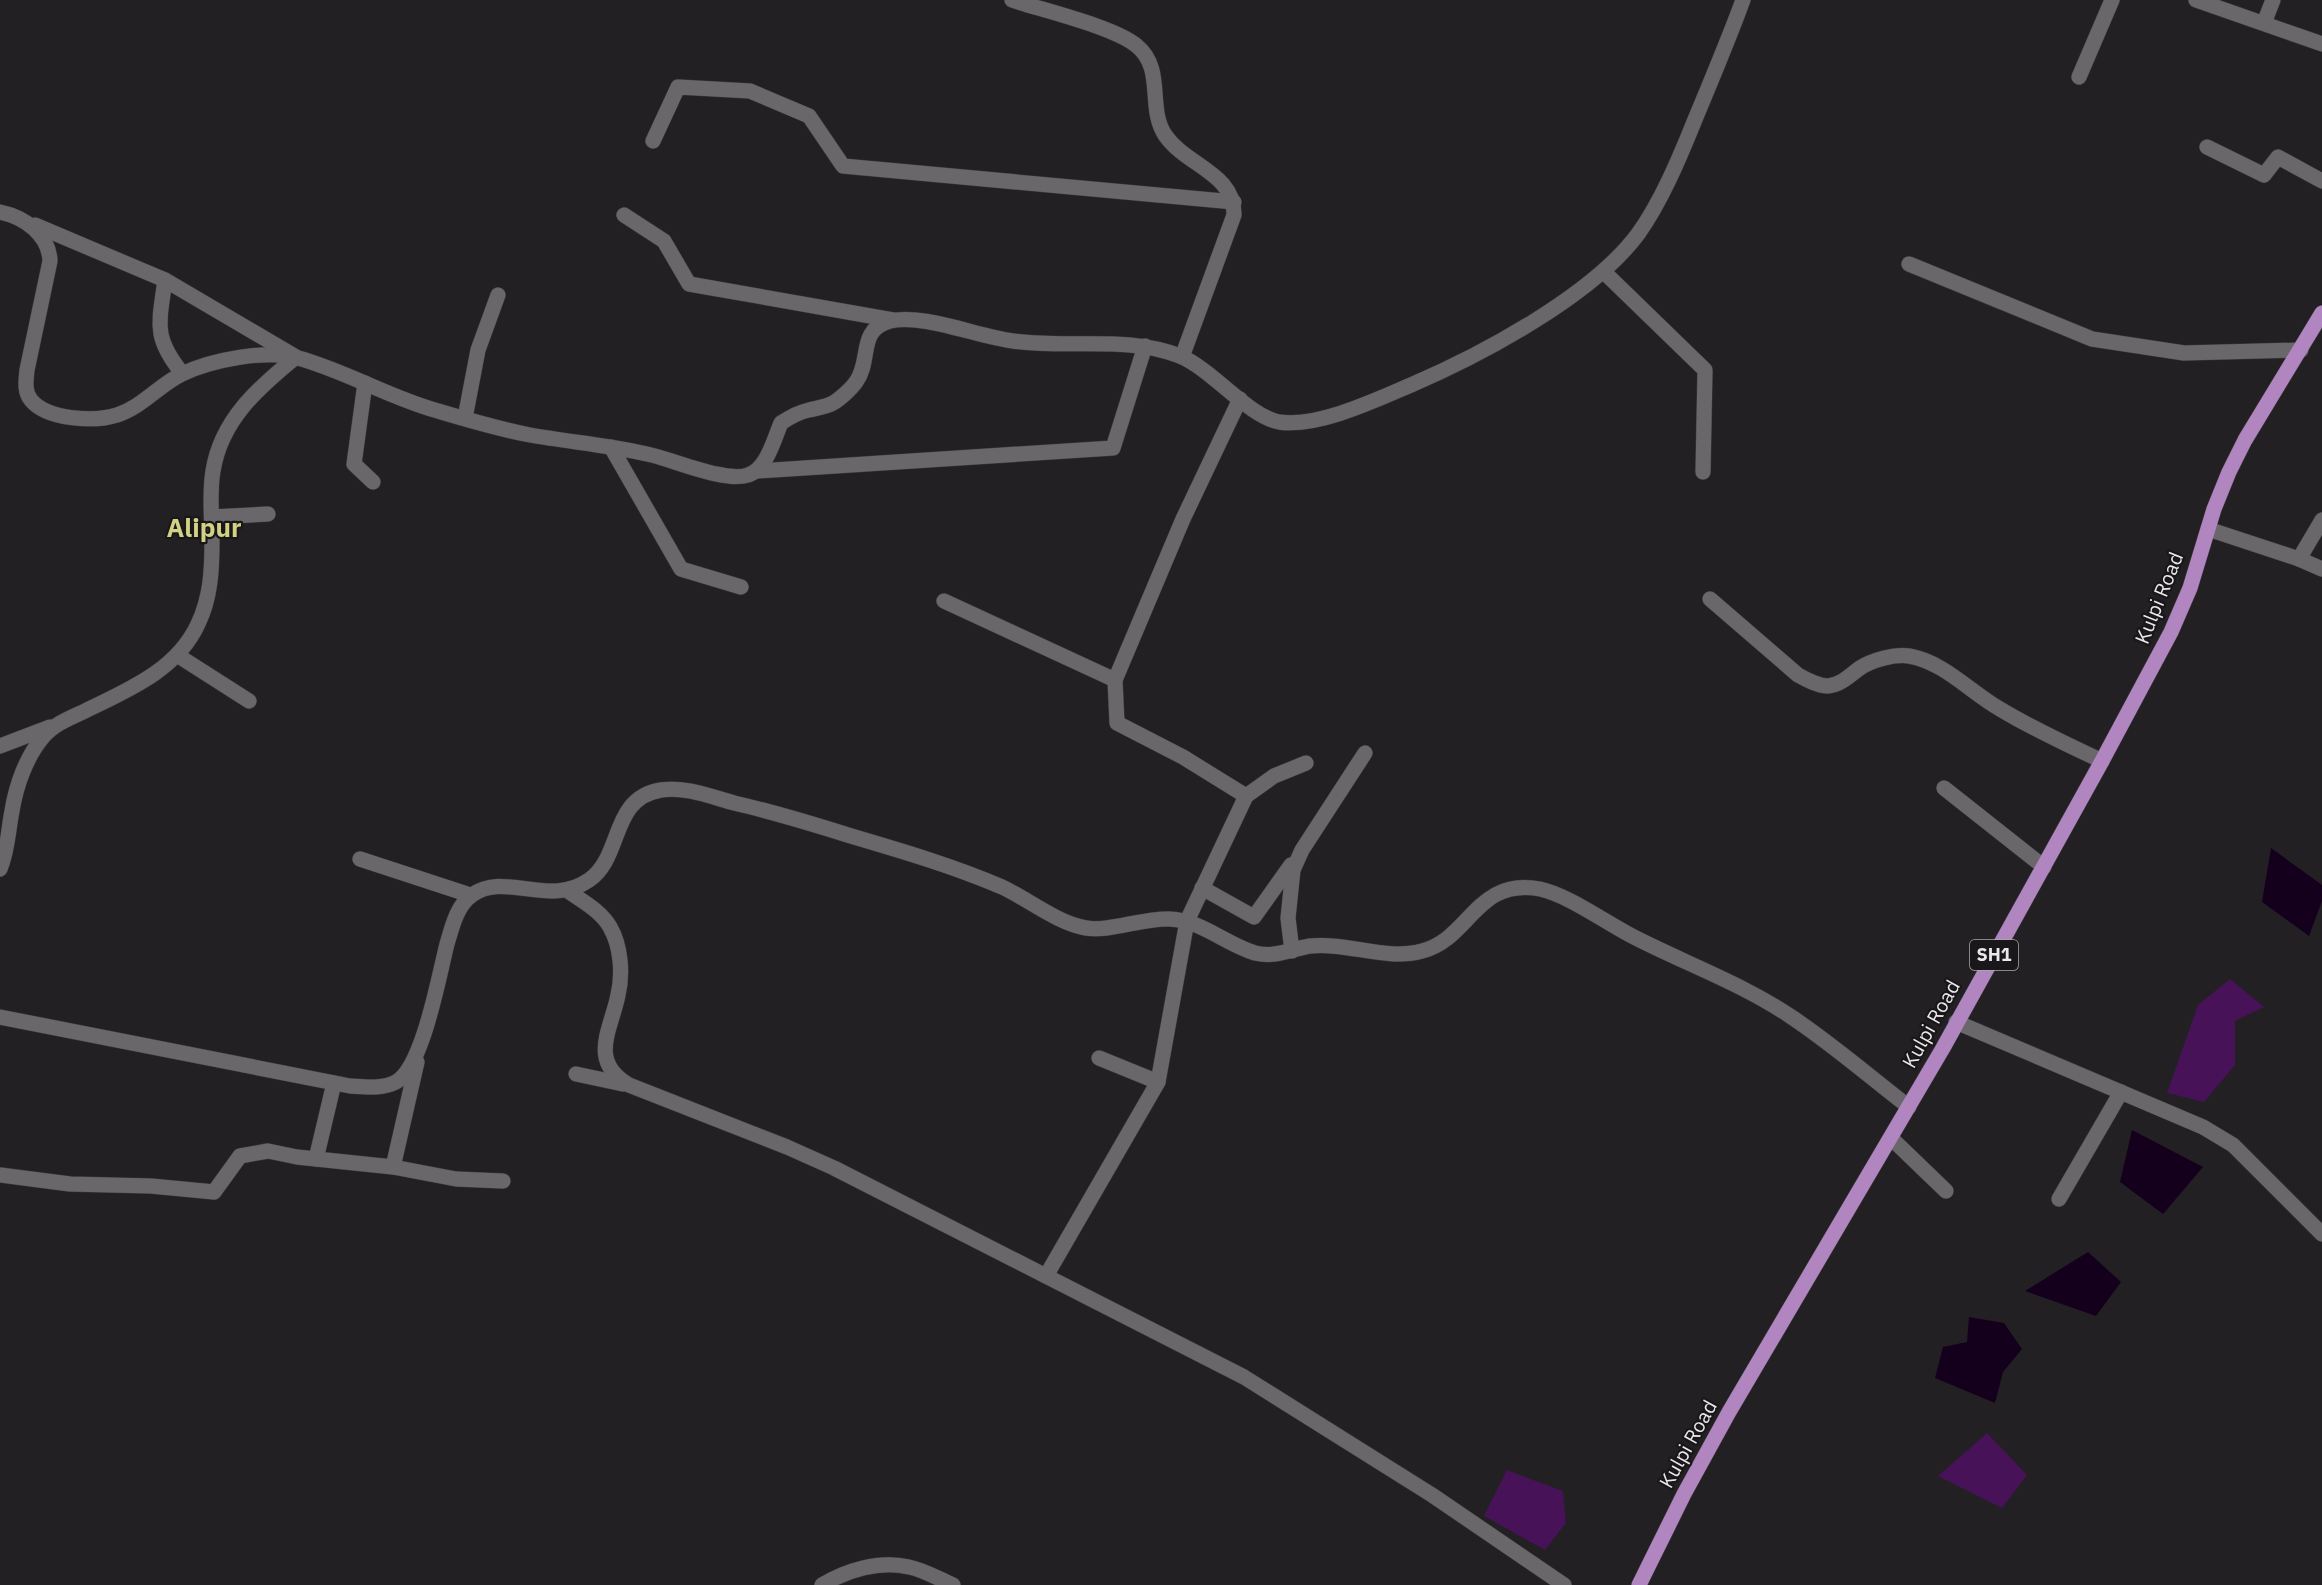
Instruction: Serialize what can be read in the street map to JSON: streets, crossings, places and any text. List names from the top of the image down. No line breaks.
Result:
{"streets":{"main road":["Kulpi Road","SH1"]},"districts":["Alipur"]}
